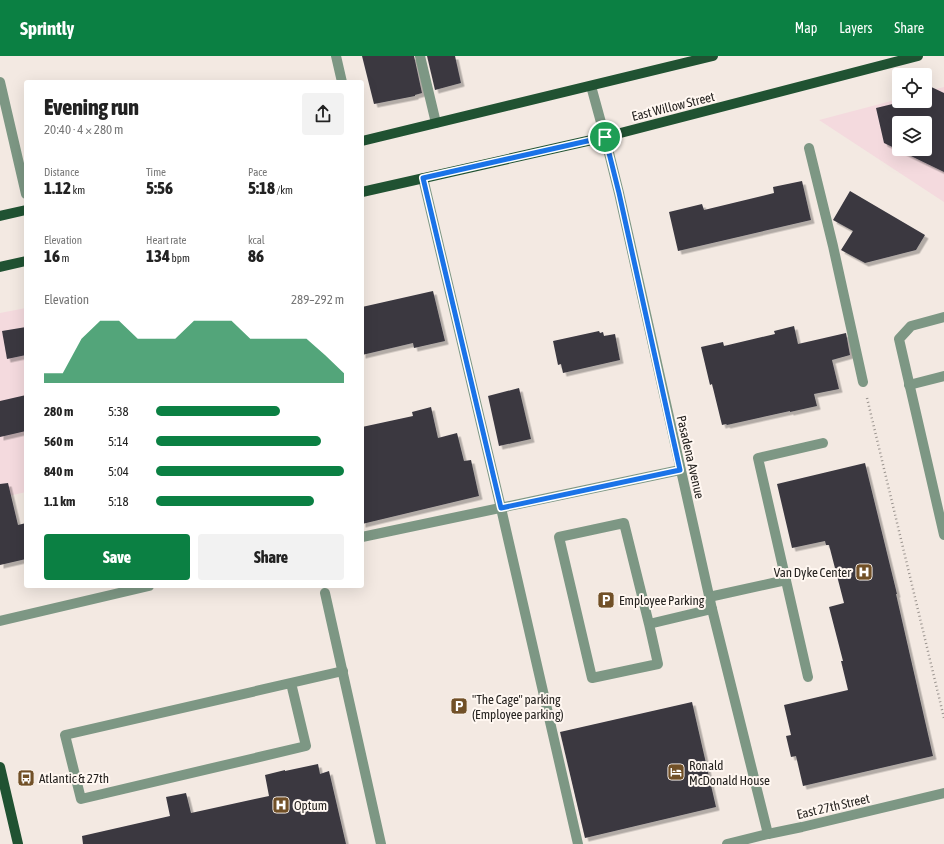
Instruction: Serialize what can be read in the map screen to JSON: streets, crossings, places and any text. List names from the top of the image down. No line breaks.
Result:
{"streets":{"main road":["East Willow Street"],"street":["Pasadena Avenue","East 27th Street"]},"crossings":[["East Willow Street","Pasadena Avenue"],["Pasadena Avenue","East 27th Street"]],"places":{"hospital":["Van Dyke Center","Optum"],"parking":["Employee Parking","\"The Cage\" parking (Employee parking)"],"hotel":["Ronald McDonald House"],"bus stop":["Atlantic & 27th"]},"page":{"header":"Sprintly","nav":["Map","Layers","Share"],"heading":["Evening run","20:40 · 4 × 280 m"],"stats":[["Distance","1.12 km"],["Time","5:56"],["Pace","5:18 /km"],["Elevation","16 m"],["Heart rate","134 bpm"],["kcal","86"]],"chart":["Elevation","289–292 m"],"list":[{"name":"280 m","note":"5:38"},{"name":"560 m","note":"5:14"},{"name":"840 m","note":"5:04"},{"name":"1.1 km","note":"5:18"}],"buttons":["Save","Share"]}}
